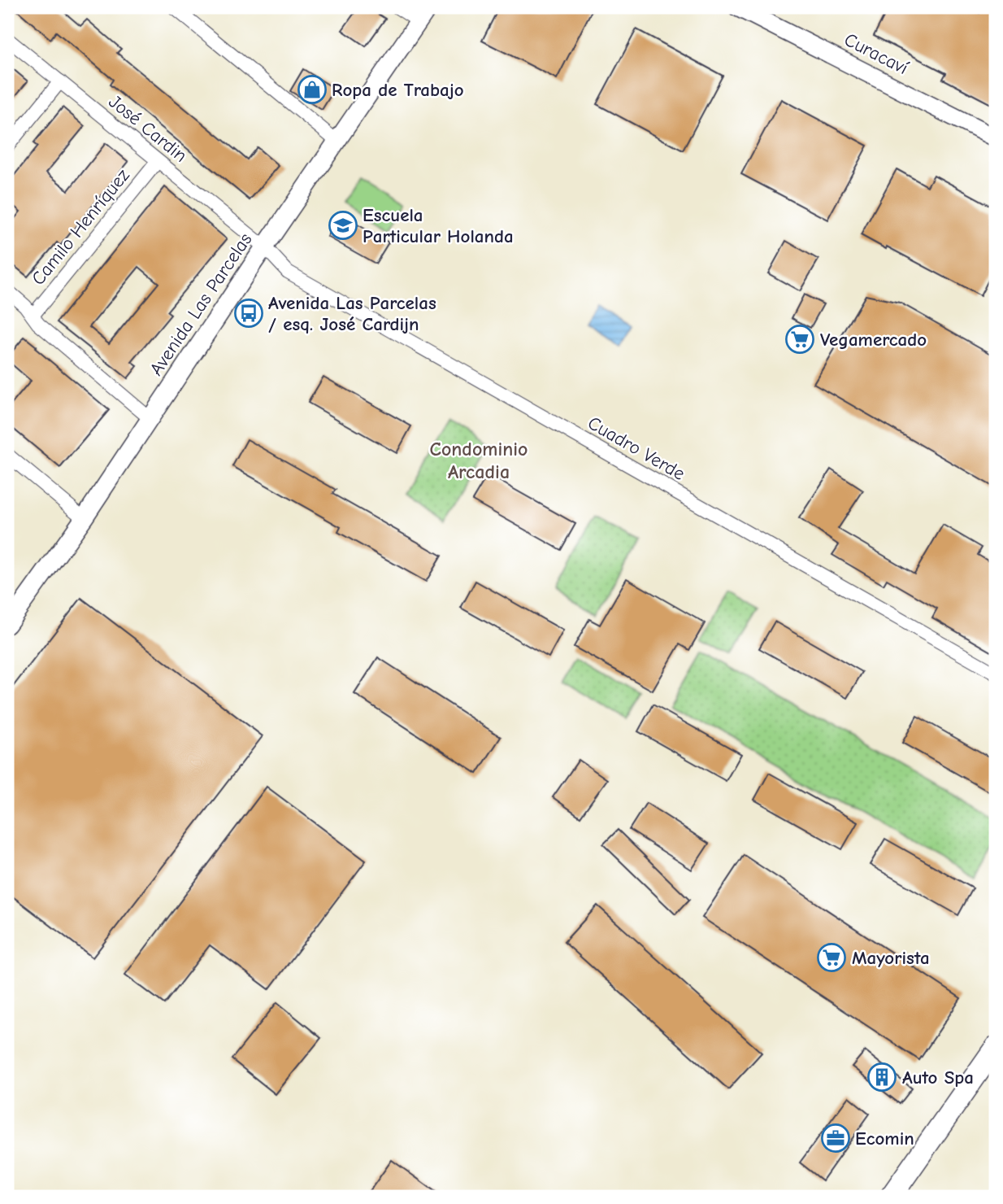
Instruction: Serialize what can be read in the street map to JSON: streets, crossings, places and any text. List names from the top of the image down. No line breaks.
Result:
{"streets":{"street":["Curacaví","José Cardin","Camilo Henríquez","Avenida Las Parcelas","Cuadro Verde"]},"crossings":[["José Cardin","Camilo Henríquez"],["José Cardin","Avenida Las Parcelas"],["José Cardin","Cuadro Verde"],["Avenida Las Parcelas","Cuadro Verde"]],"districts":["Condominio Arcadia"],"places":{"shop":["Ropa de Trabajo"],"school or university":["Escuela Particular Holanda"],"bus stop":["Avenida Las Parcelas / esq. José Cardijn"],"supermarket":["Vegamercado","Mayorista"],"building":["Auto Spa"],"office":["Ecomin"]}}
